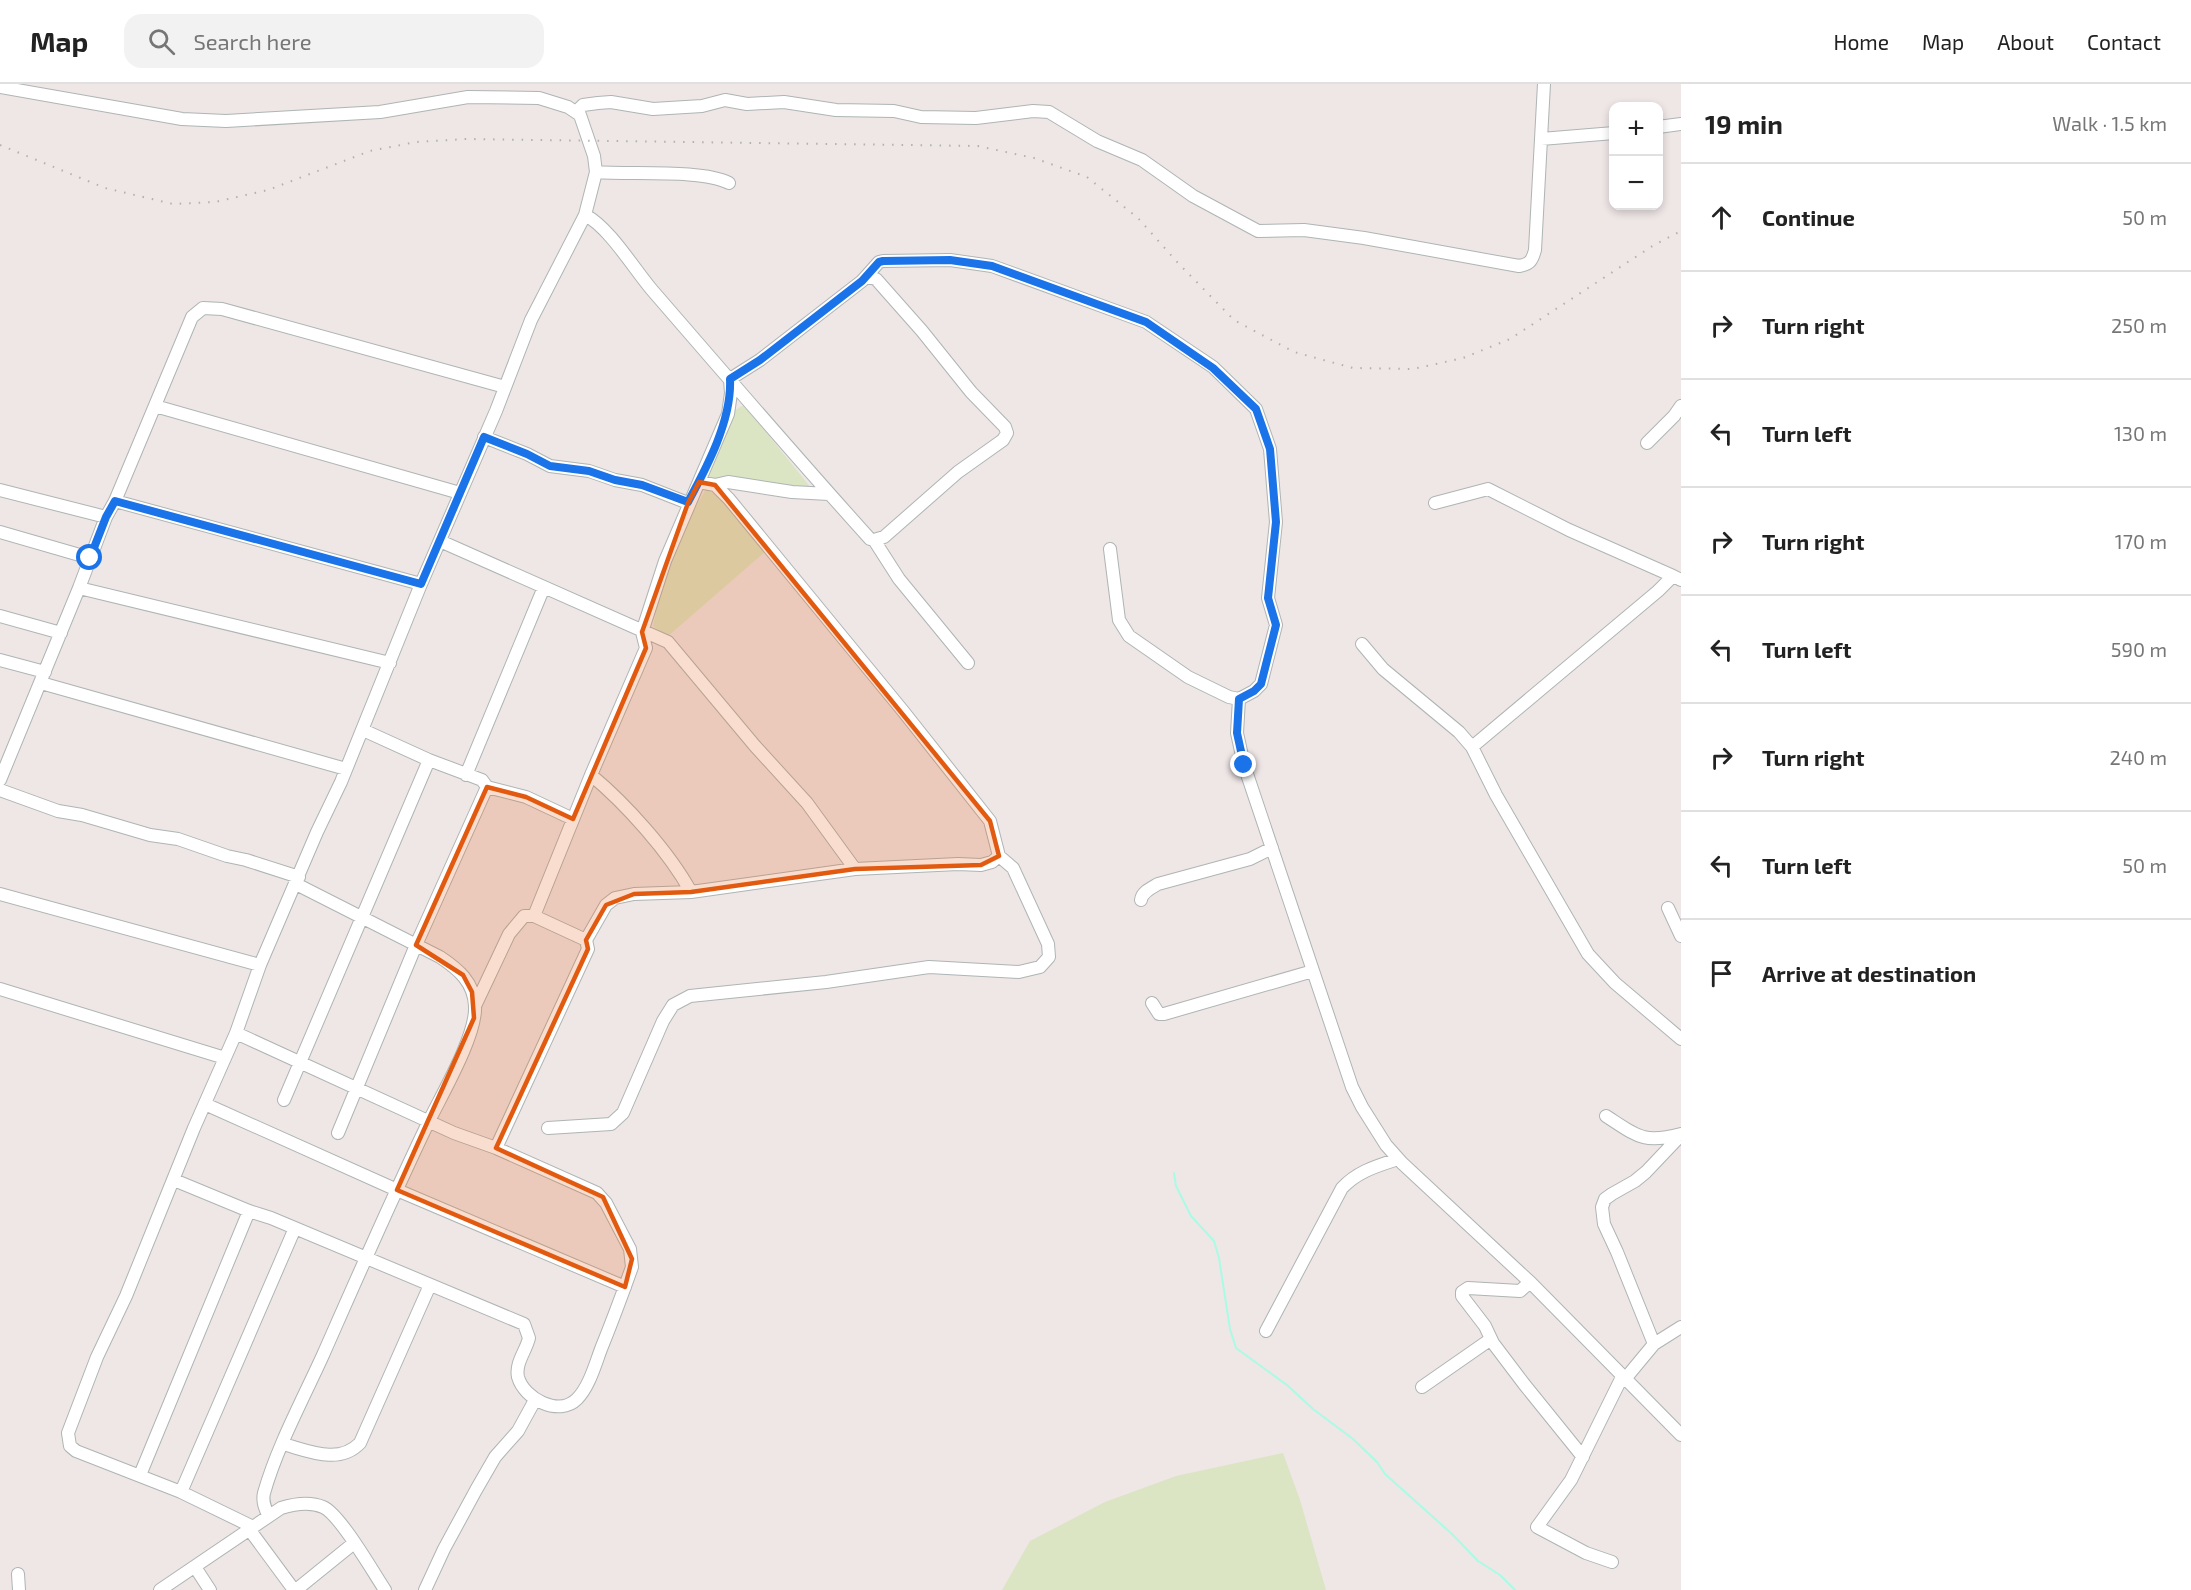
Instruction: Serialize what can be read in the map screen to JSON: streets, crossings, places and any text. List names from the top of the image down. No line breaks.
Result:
{"page":{"header":"Map","search":"Search here","nav":["Home","Map","About","Contact"],"heading":["19 min","Walk · 1.5 km"],"map_buttons":["+","−"],"list":[["Continue","50 m"],["Turn right","250 m"],["Turn left","130 m"],["Turn right","170 m"],["Turn left","590 m"],["Turn right","240 m"],["Turn left","50 m"],"Arrive at destination"]}}
